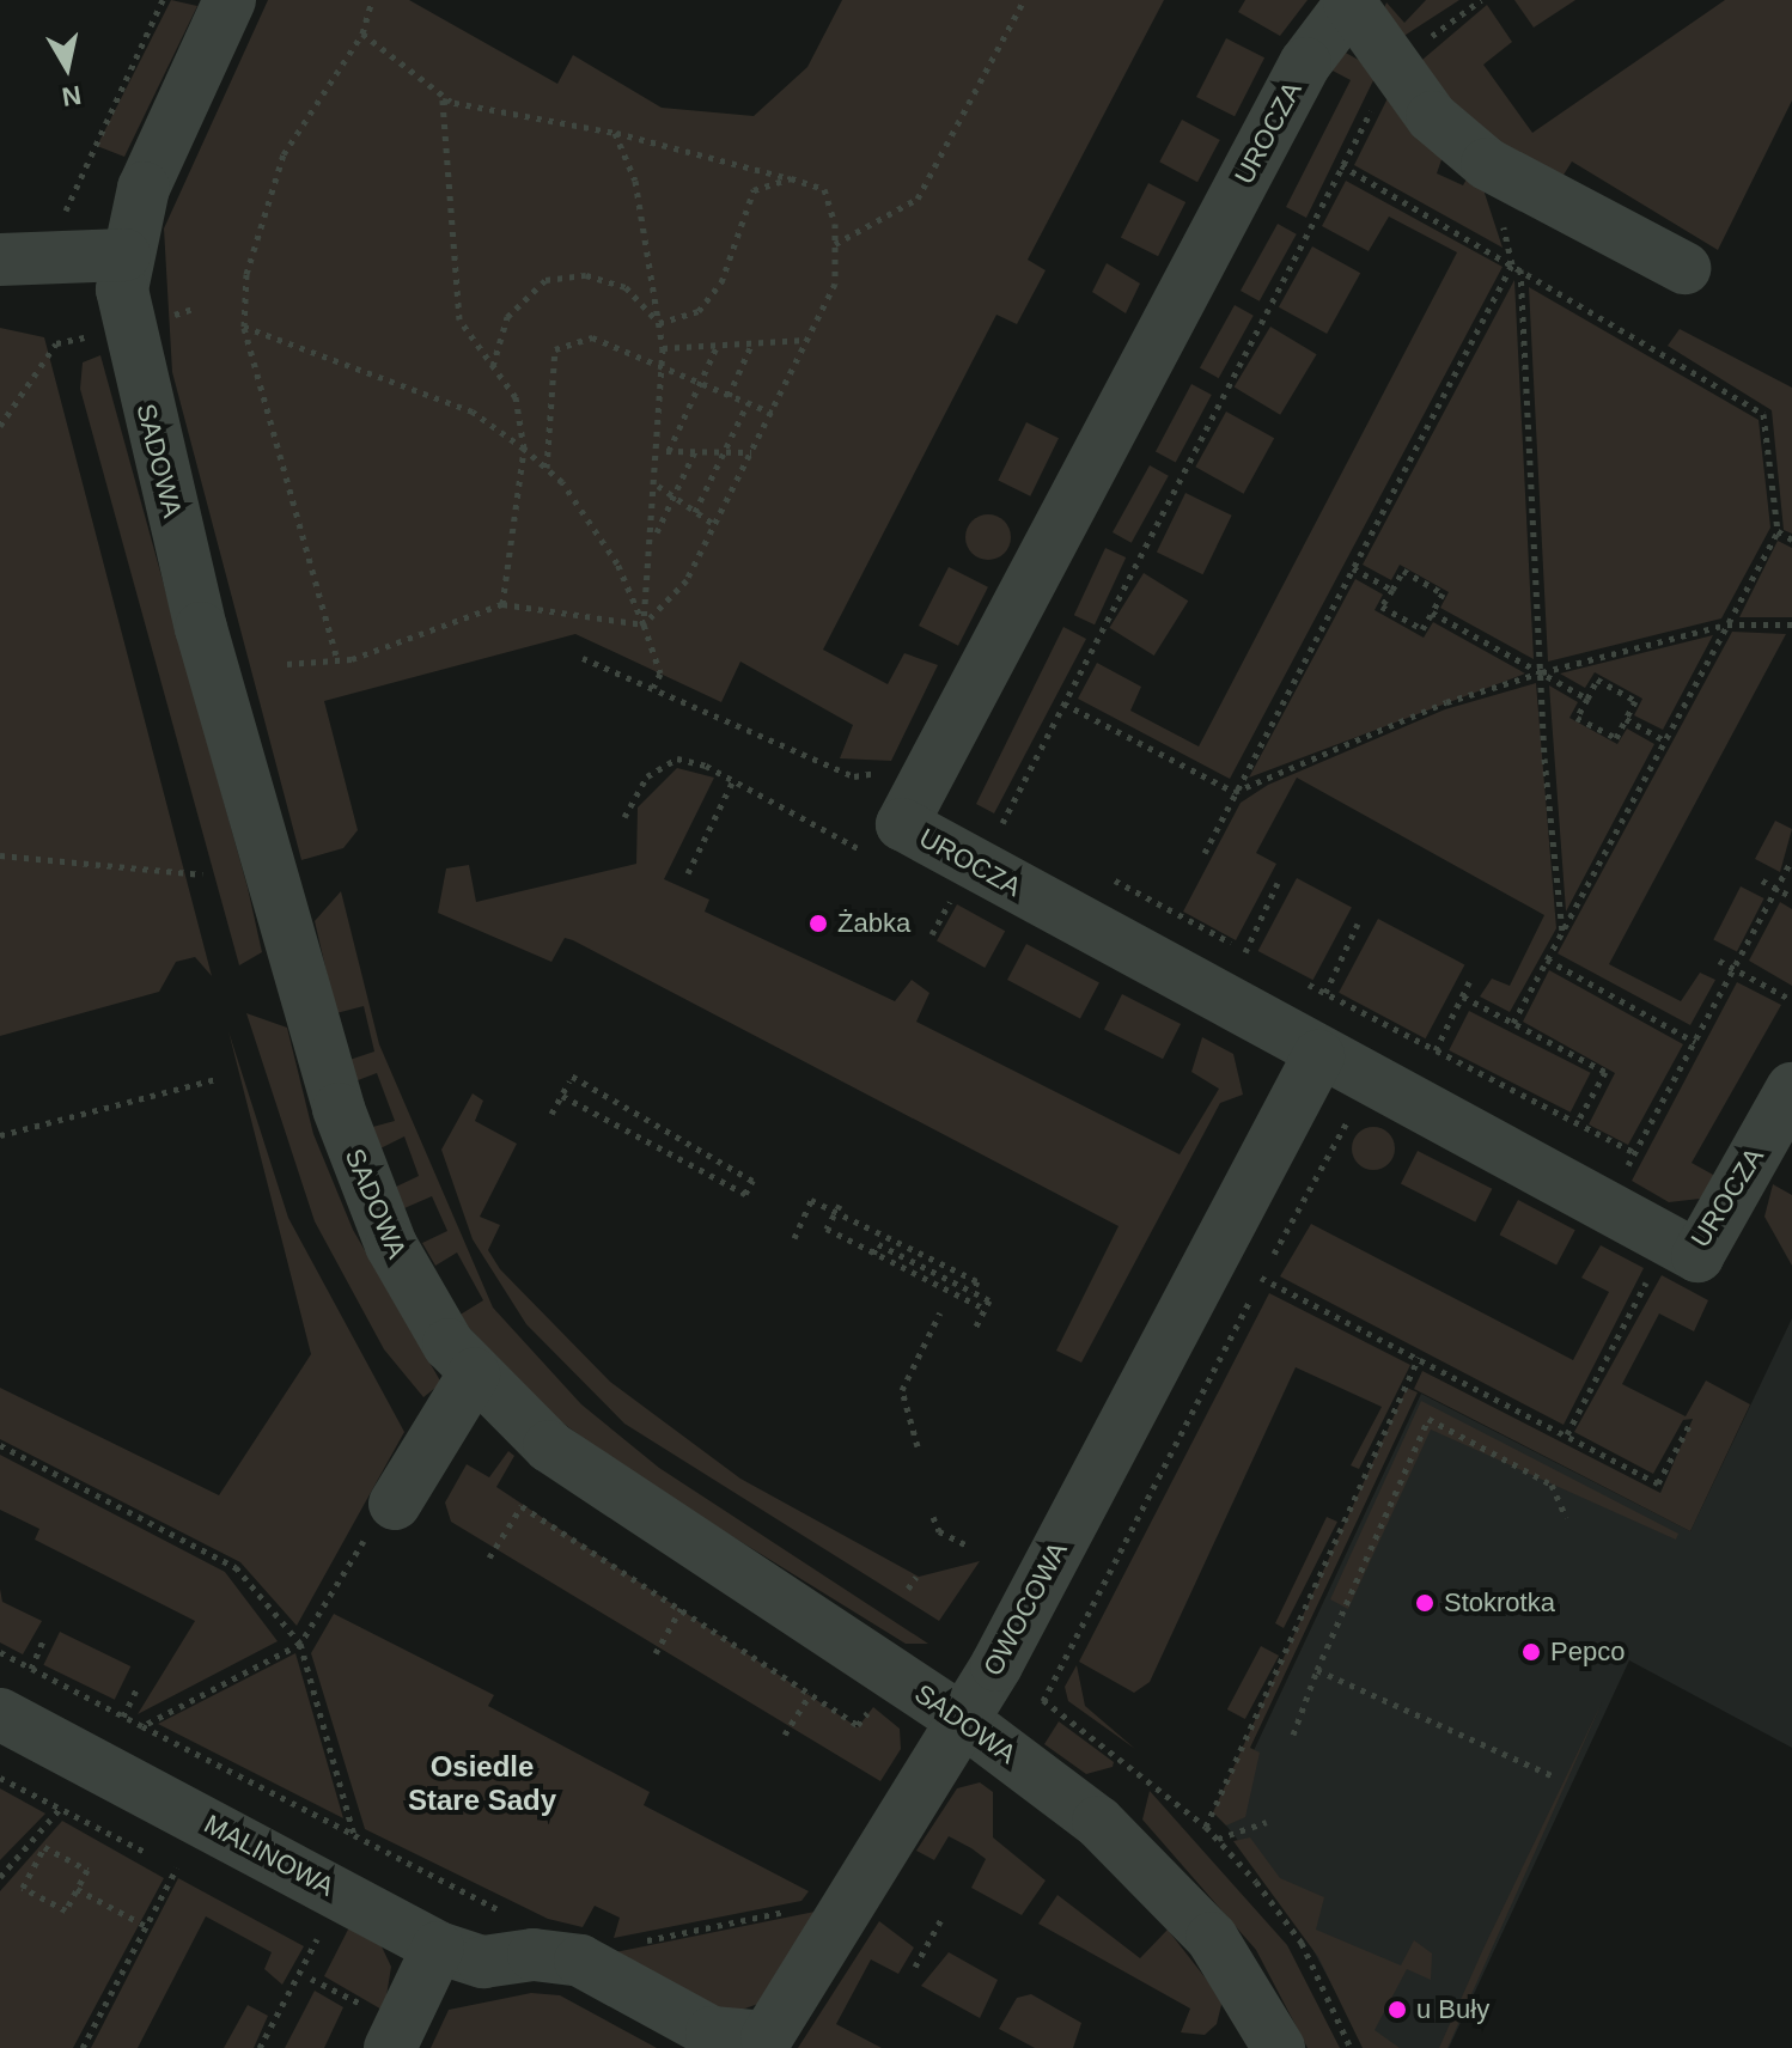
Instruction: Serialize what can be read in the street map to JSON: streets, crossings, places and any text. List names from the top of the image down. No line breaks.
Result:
{"streets":{"street":["UROCZA","SADOWA","OWOCOWA","MALINOWA"]},"crossings":[["UROCZA","OWOCOWA"],["SADOWA","OWOCOWA"],["OWOCOWA","MALINOWA"]],"districts":["Osiedle Stare Sady"],"places":["Żabka","Stokrotka","Pepco","u Buły"],"north":"bottom"}
